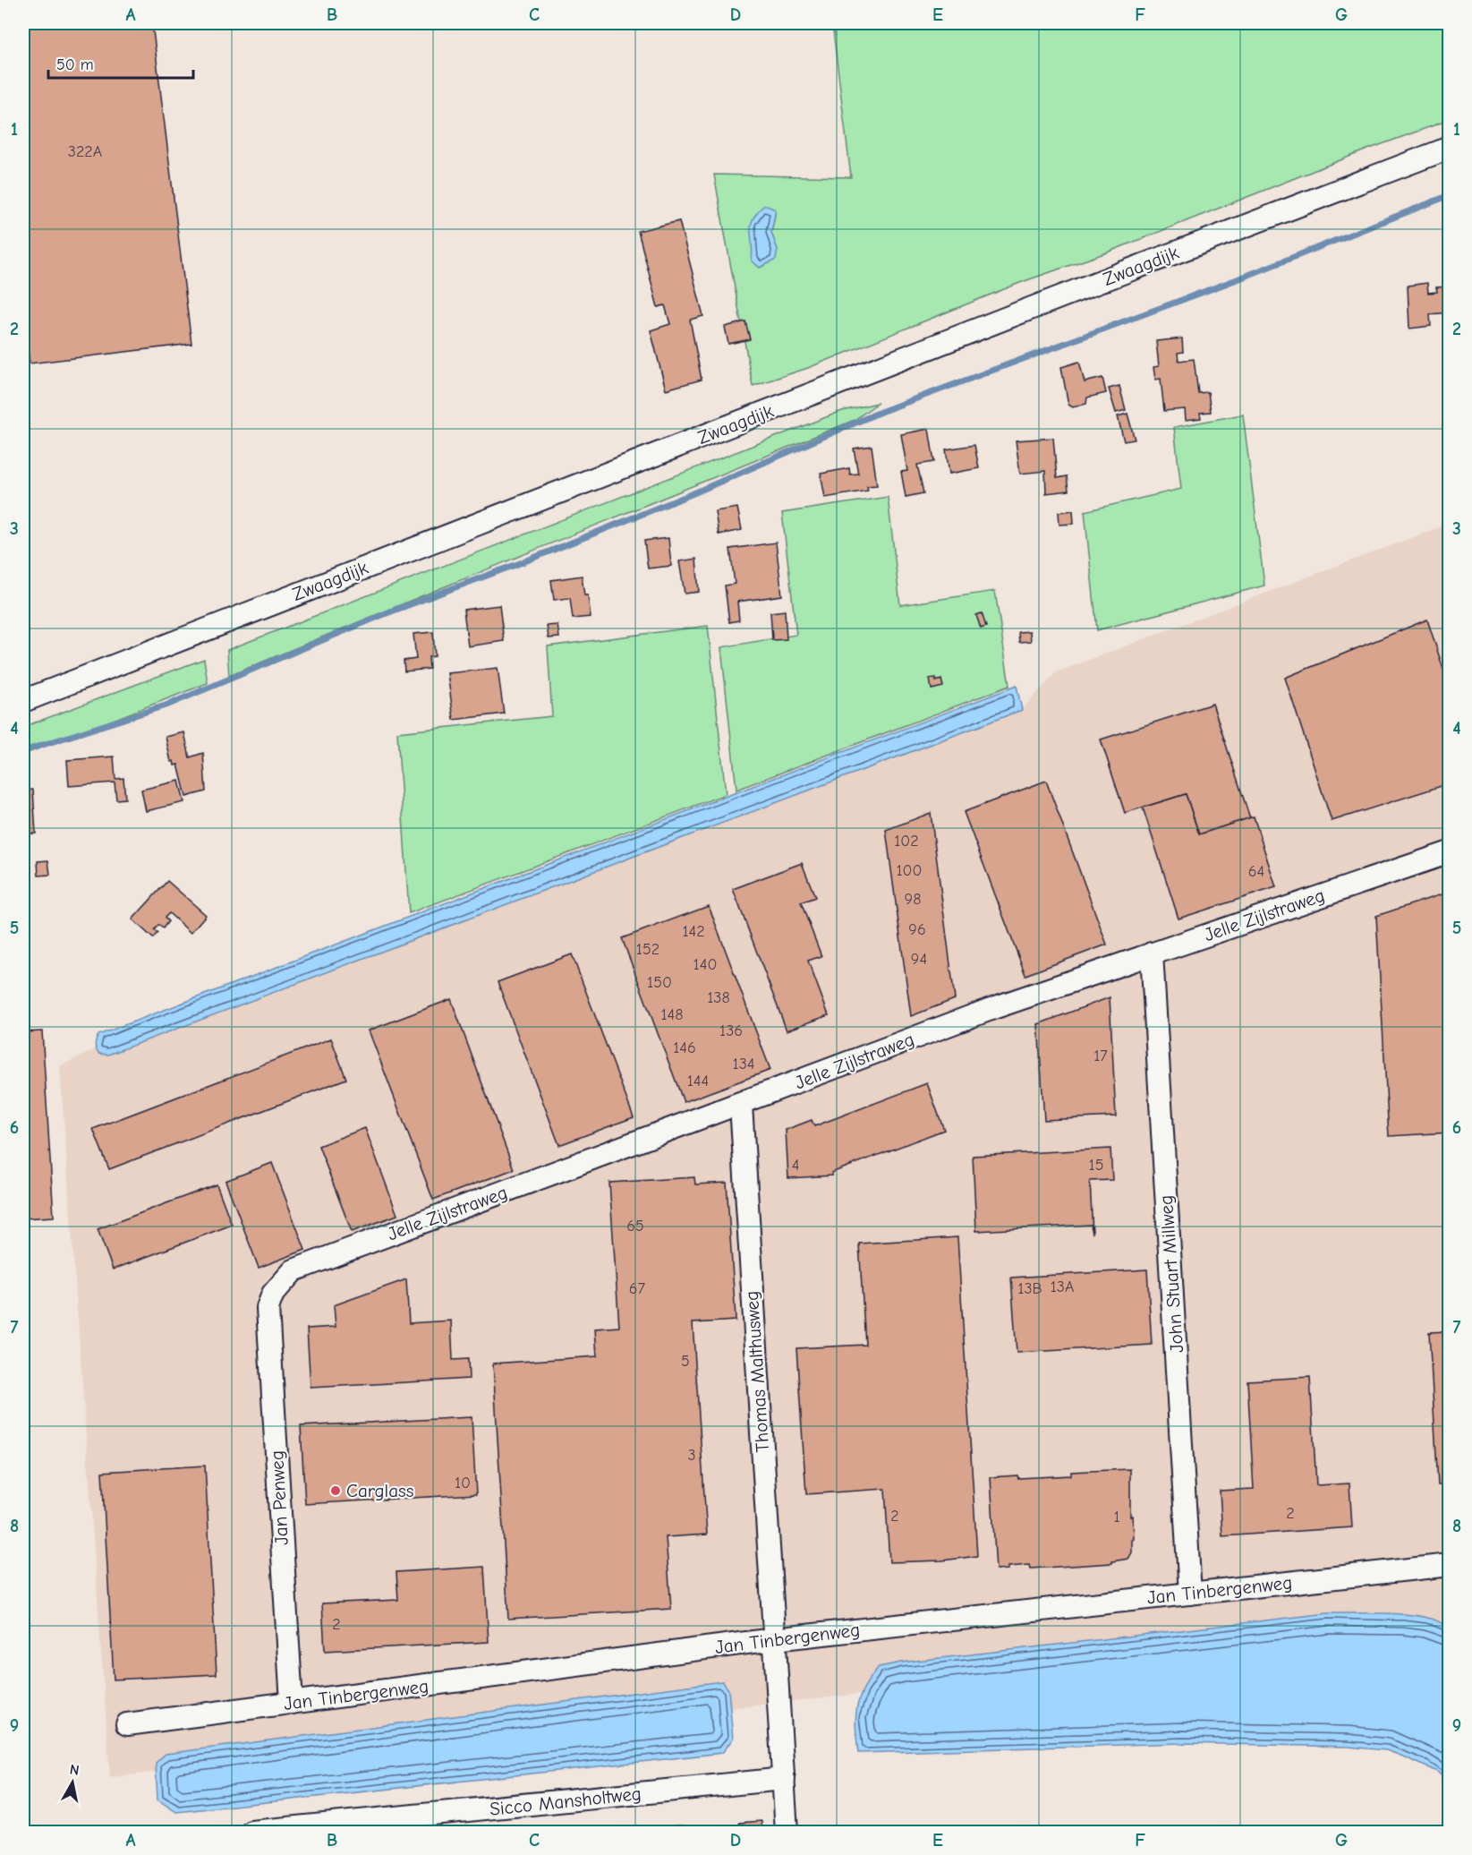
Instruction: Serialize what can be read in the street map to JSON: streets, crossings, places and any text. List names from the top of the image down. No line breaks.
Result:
{"streets":{"street":["Zwaagdijk","Jelle Zijlstraweg","John Stuart Millweg","Thomas Malthusweg","Jan Penweg","Jan Tinbergenweg","Sicco Mansholtweg"]},"crossings":[["Jelle Zijlstraweg","John Stuart Millweg"],["Jelle Zijlstraweg","Thomas Malthusweg"],["Jelle Zijlstraweg","Jan Penweg"],["John Stuart Millweg","Jan Tinbergenweg"],["Thomas Malthusweg","Jan Tinbergenweg"],["Thomas Malthusweg","Sicco Mansholtweg"],["Jan Penweg","Jan Tinbergenweg"]],"places":["Carglass"],"house_numbers":["322A","102","100","64","98","96","142","152","94","140","150","138","148","136","146","17","134","144","4","15","65","13A","67","13B","5","3","10","2","2","1","2"],"scale_bar":"50 m","north":"top","grid":{"columns":["A","B","C","D","E","F","G"],"rows":["1","2","3","4","5","6","7","8","9"]}}
